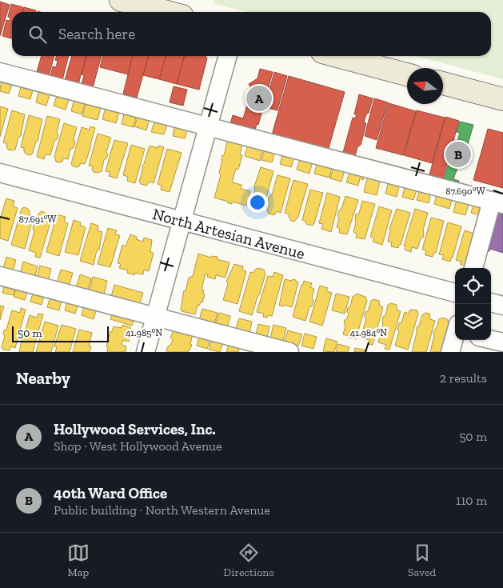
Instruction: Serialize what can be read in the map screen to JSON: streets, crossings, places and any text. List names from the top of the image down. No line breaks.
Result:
{"streets":{"street":["North Artesian Avenue"]},"scale_bar":"50 m","north":"left","page":{"search":"Search here","pins":["A","B"],"scale":"50 m","heading":["Nearby","2 results"],"list":[{"mark":"A","name":"Hollywood Services, Inc.","note":"Shop · West Hollywood Avenue","value":"50 m"},{"mark":"B","name":"40th Ward Office","note":"Public building · North Western Avenue","value":"110 m"}],"nav":["Map","Directions","Saved"]},"coordinates":["87.690°W","87.691°W","41.985°N","41.984°N"]}
